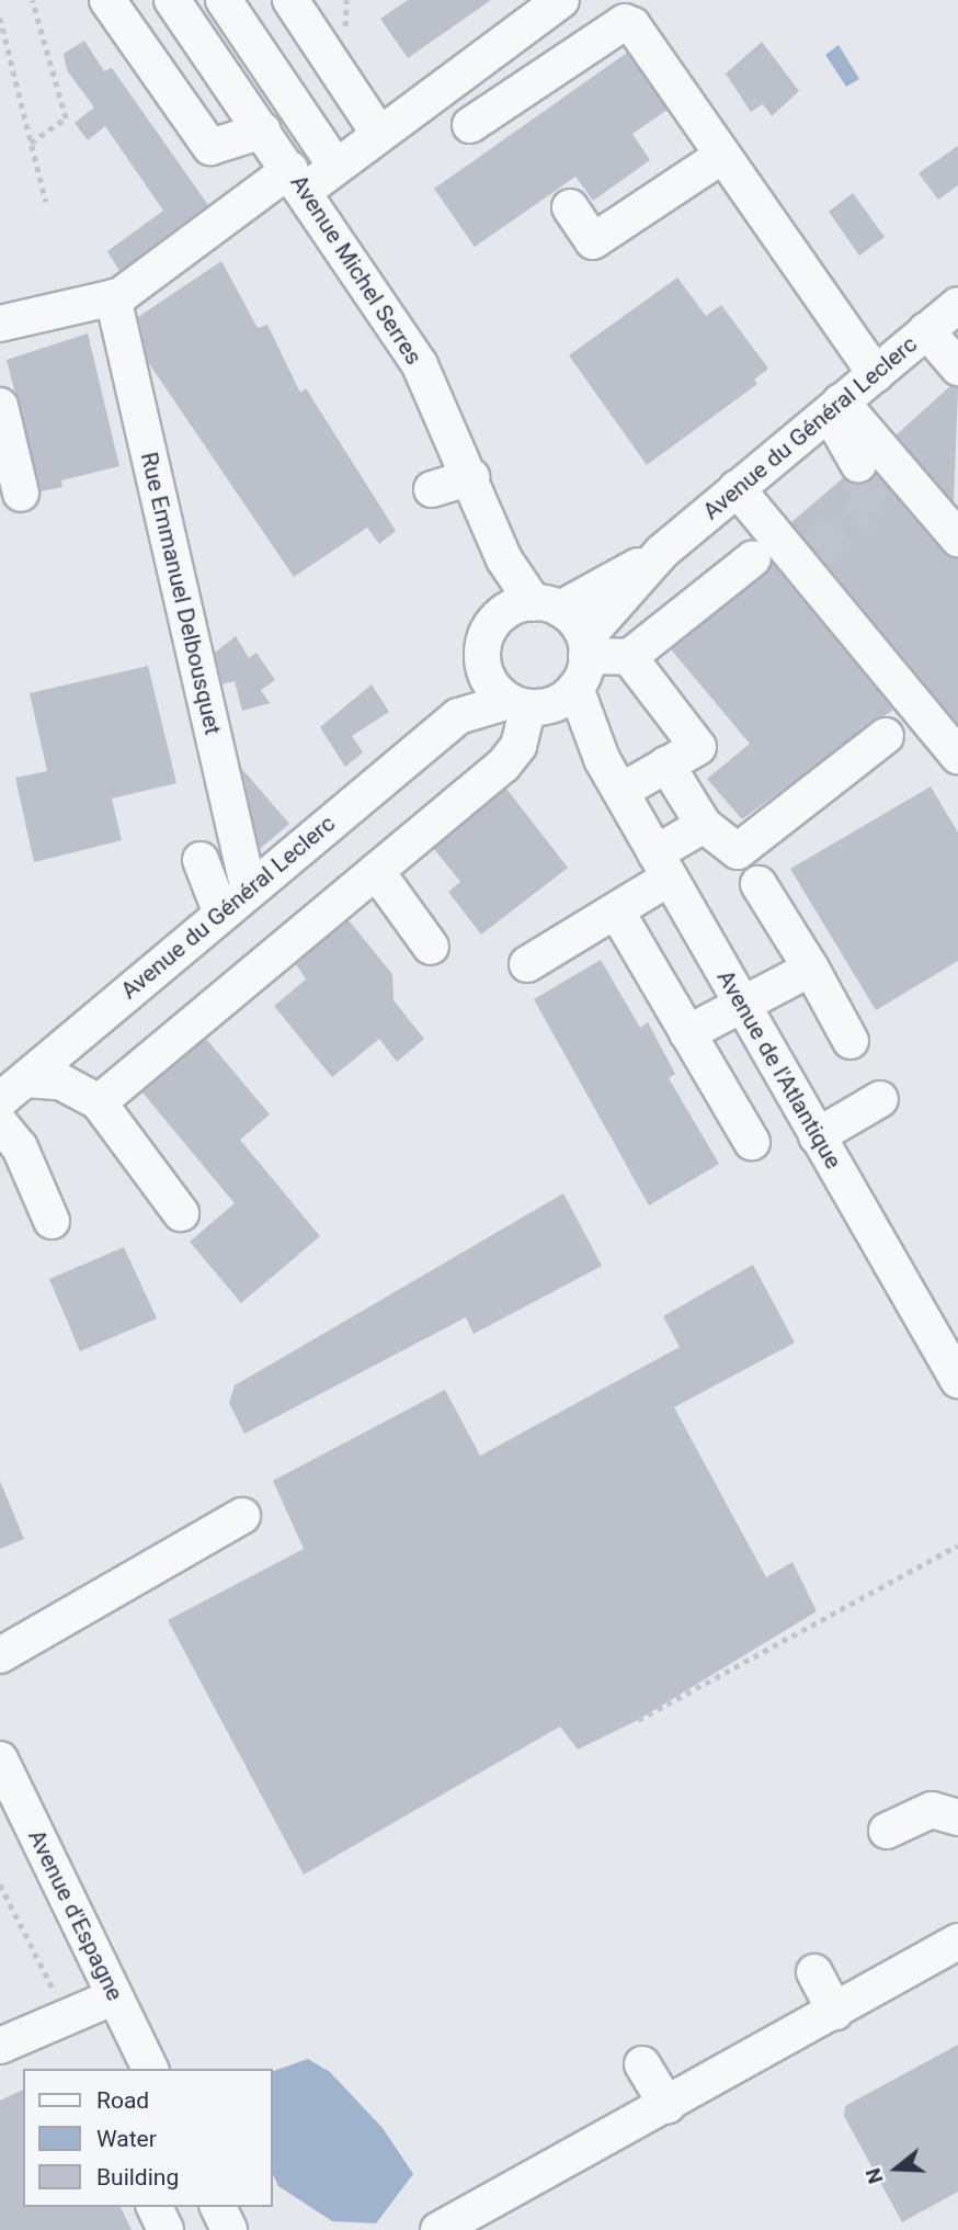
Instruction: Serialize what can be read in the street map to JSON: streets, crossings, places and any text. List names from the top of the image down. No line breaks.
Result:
{"streets":{"street":["Avenue Michel Serres","Avenue du Général Leclerc","Rue Emmanuel Delbousquet","Avenue de l'Atlantique","Avenue d'Espagne"]},"crossings":[["Avenue Michel Serres","Avenue du Général Leclerc"],["Avenue Michel Serres","Avenue de l'Atlantique"],["Avenue du Général Leclerc","Rue Emmanuel Delbousquet"],["Avenue du Général Leclerc","Avenue de l'Atlantique"]],"legend":["Road","Water","Building"],"north":"left"}
